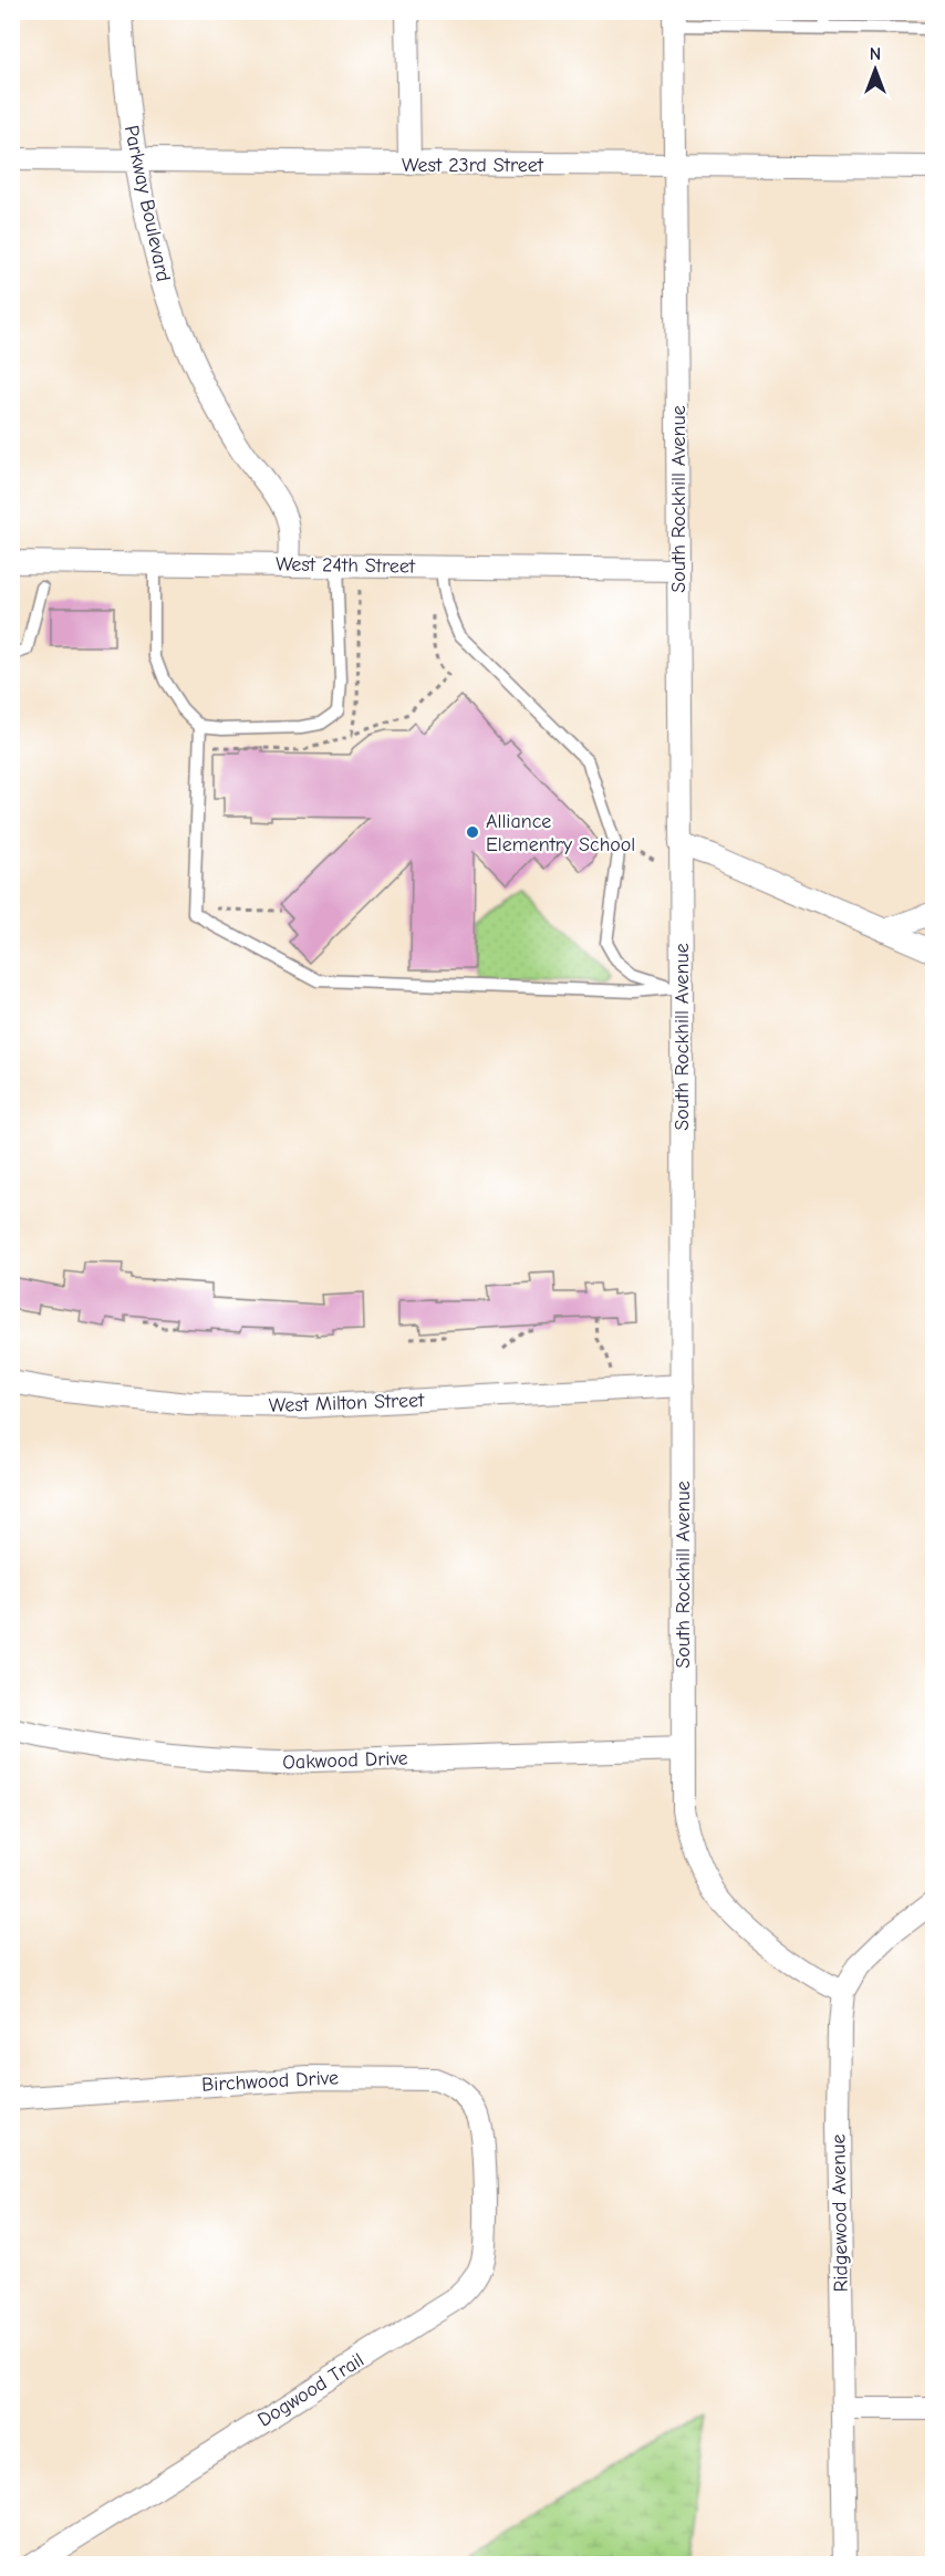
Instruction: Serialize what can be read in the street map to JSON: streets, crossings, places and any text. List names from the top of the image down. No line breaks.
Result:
{"streets":{"street":["West 23rd Street","Parkway Boulevard","South Rockhill Avenue","West 24th Street","West Milton Street","Oakwood Drive","Birchwood Drive","Ridgewood Avenue","Dogwood Trail"]},"crossings":[["West 23rd Street","Parkway Boulevard"],["West 23rd Street","South Rockhill Avenue"],["Parkway Boulevard","West 24th Street"],["South Rockhill Avenue","West 24th Street"],["South Rockhill Avenue","West Milton Street"],["South Rockhill Avenue","Oakwood Drive"],["South Rockhill Avenue","Ridgewood Avenue"],["Birchwood Drive","Dogwood Trail"]],"places":["Alliance Elementry School"],"north":"top"}
